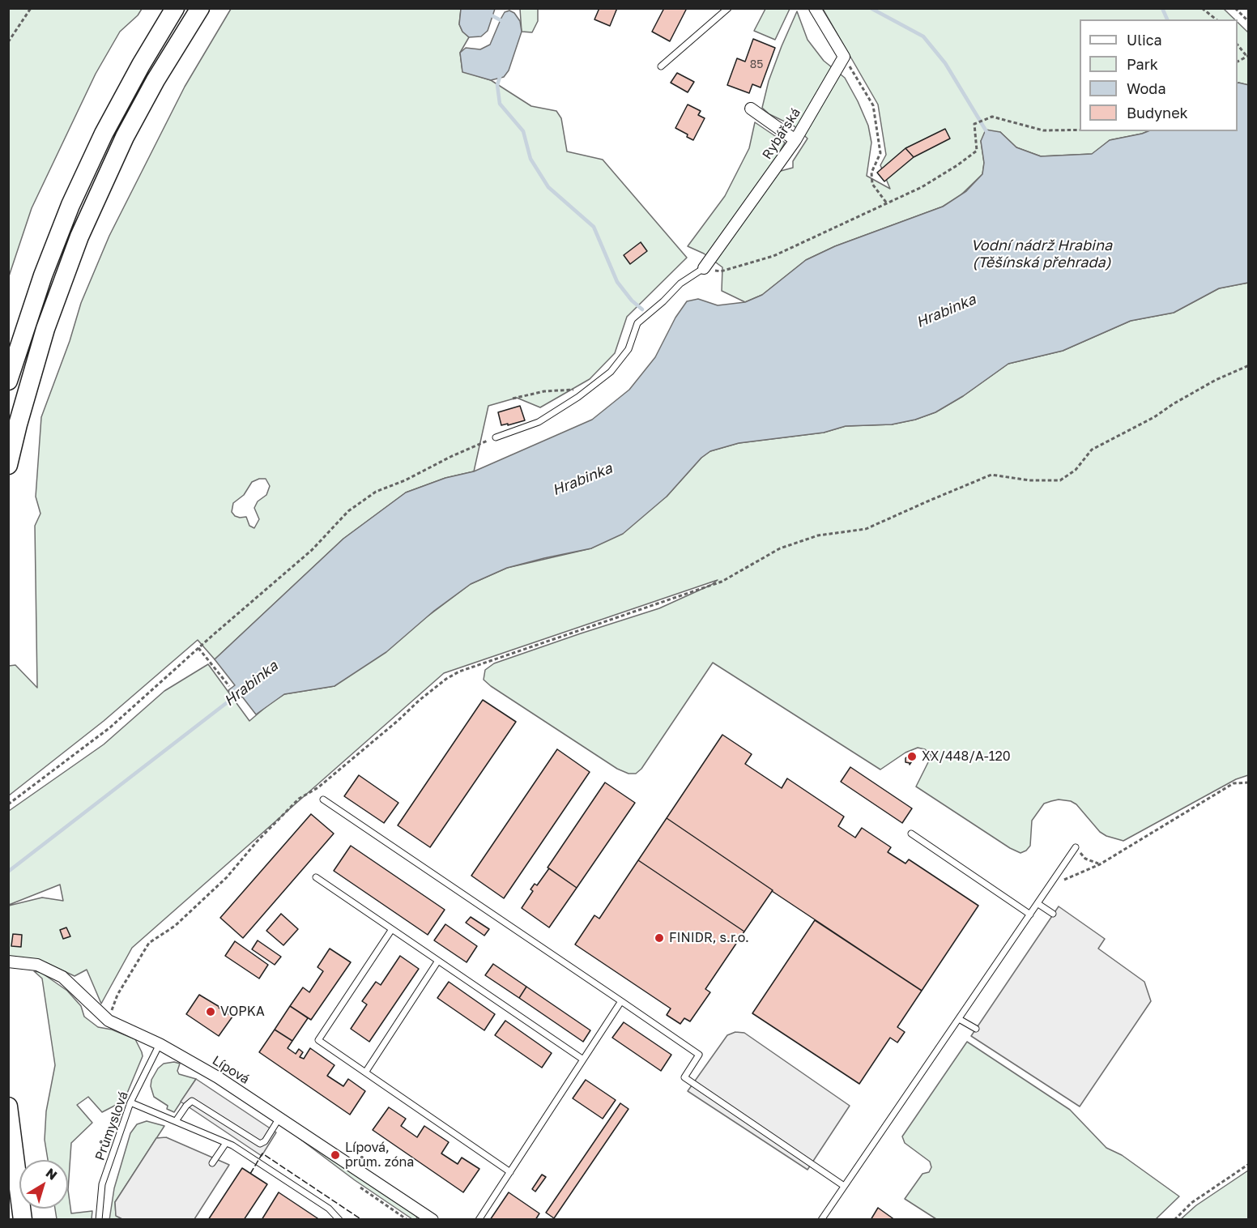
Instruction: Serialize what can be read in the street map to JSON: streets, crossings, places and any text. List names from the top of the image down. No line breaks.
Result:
{"streets":{"street":["Rybářská","Lípová"],"lane":["Průmyslová"]},"crossings":[["Lípová","Průmyslová"]],"water":["Vodní nádrž Hrabina (Těšínská přehrada)","Hrabinka"],"places":["XX/448/A-120","FINIDR, s.r.o.","VOPKA","Lípová, prům. zóna"],"house_numbers":["85"],"legend":["Ulica","Park","Woda","Budynek"],"north":"top right"}
